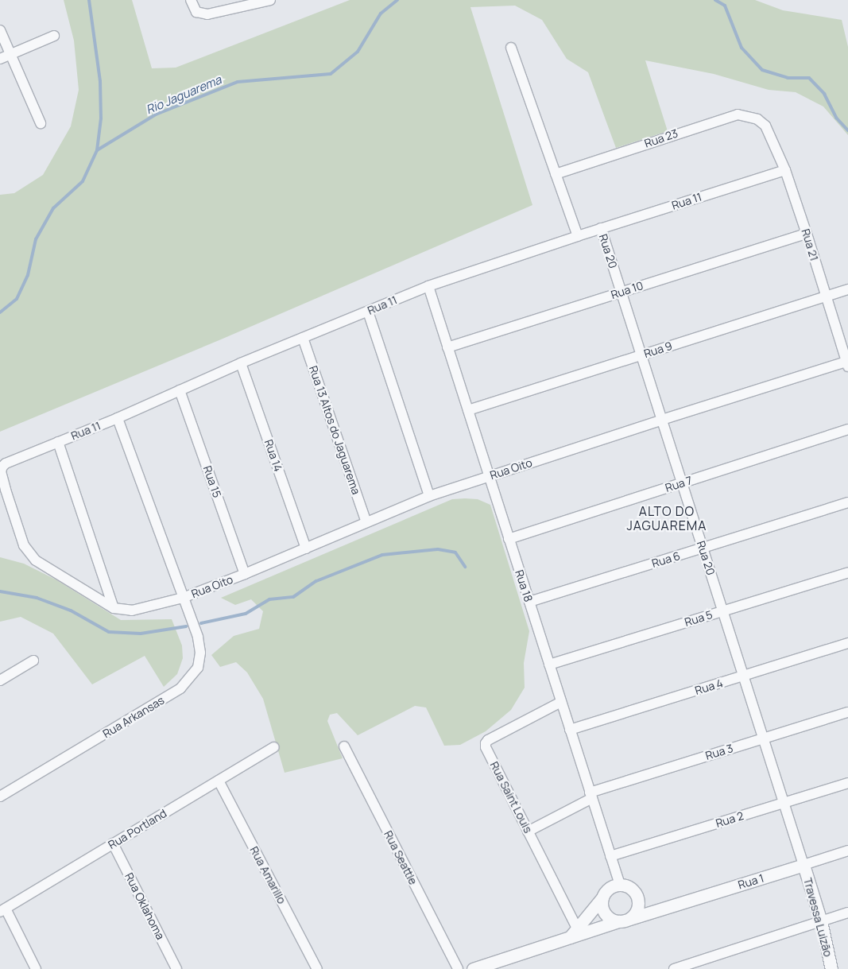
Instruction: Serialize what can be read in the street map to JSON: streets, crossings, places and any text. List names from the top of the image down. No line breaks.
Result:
{"streets":{"street":["Rua 23","Rua 11","Rua 21","Rua 20","Rua 10","Rua 9","Rua 13 Altos do Jaguarema","Rua 14","Rua Oito","Rua 15","Rua 7","Rua 6","Rua 18","Rua 5","Rua 4","Rua Arkansas","Rua 3","Rua Saint Louis","Rua 2","Rua Portland","Rua Seattle","Rua Amarillo","Rua 1","Rua Oklahoma","Travessa Luizão"]},"crossings":[["Rua 23","Rua 21"],["Rua 11","Rua 21"],["Rua 11","Rua 20"],["Rua 11","Rua 13 Altos do Jaguarema"],["Rua 11","Rua 14"],["Rua 11","Rua Oito"],["Rua 11","Rua 15"],["Rua 11","Rua 18"],["Rua 11","Rua Arkansas"],["Rua 21","Rua 10"],["Rua 21","Rua 9"],["Rua 21","Rua Oito"],["Rua 20","Rua 10"],["Rua 20","Rua 9"],["Rua 20","Rua Oito"],["Rua 20","Rua 7"],["Rua 20","Rua 6"],["Rua 20","Rua 5"],["Rua 20","Rua 4"],["Rua 20","Rua 3"],["Rua 20","Rua 2"],["Rua 20","Rua 1"],["Rua 20","Travessa Luizão"],["Rua 10","Rua 18"],["Rua 9","Rua 18"],["Rua 13 Altos do Jaguarema","Rua Oito"],["Rua 14","Rua Oito"],["Rua Oito","Rua 15"],["Rua Oito","Rua 18"],["Rua Oito","Rua Arkansas"],["Rua 7","Rua 18"],["Rua 6","Rua 18"],["Rua 18","Rua 5"],["Rua 18","Rua 4"],["Rua 18","Rua 3"],["Rua 18","Rua Saint Louis"],["Rua 18","Rua 2"],["Rua 18","Rua 1"],["Rua 3","Rua Saint Louis"],["Rua Saint Louis","Rua 1"],["Rua Portland","Rua Amarillo"],["Rua Portland","Rua Oklahoma"],["Rua 1","Travessa Luizão"]],"districts":["ALTO DO JAGUAREMA"],"water":["Rio Jaguarema"]}
